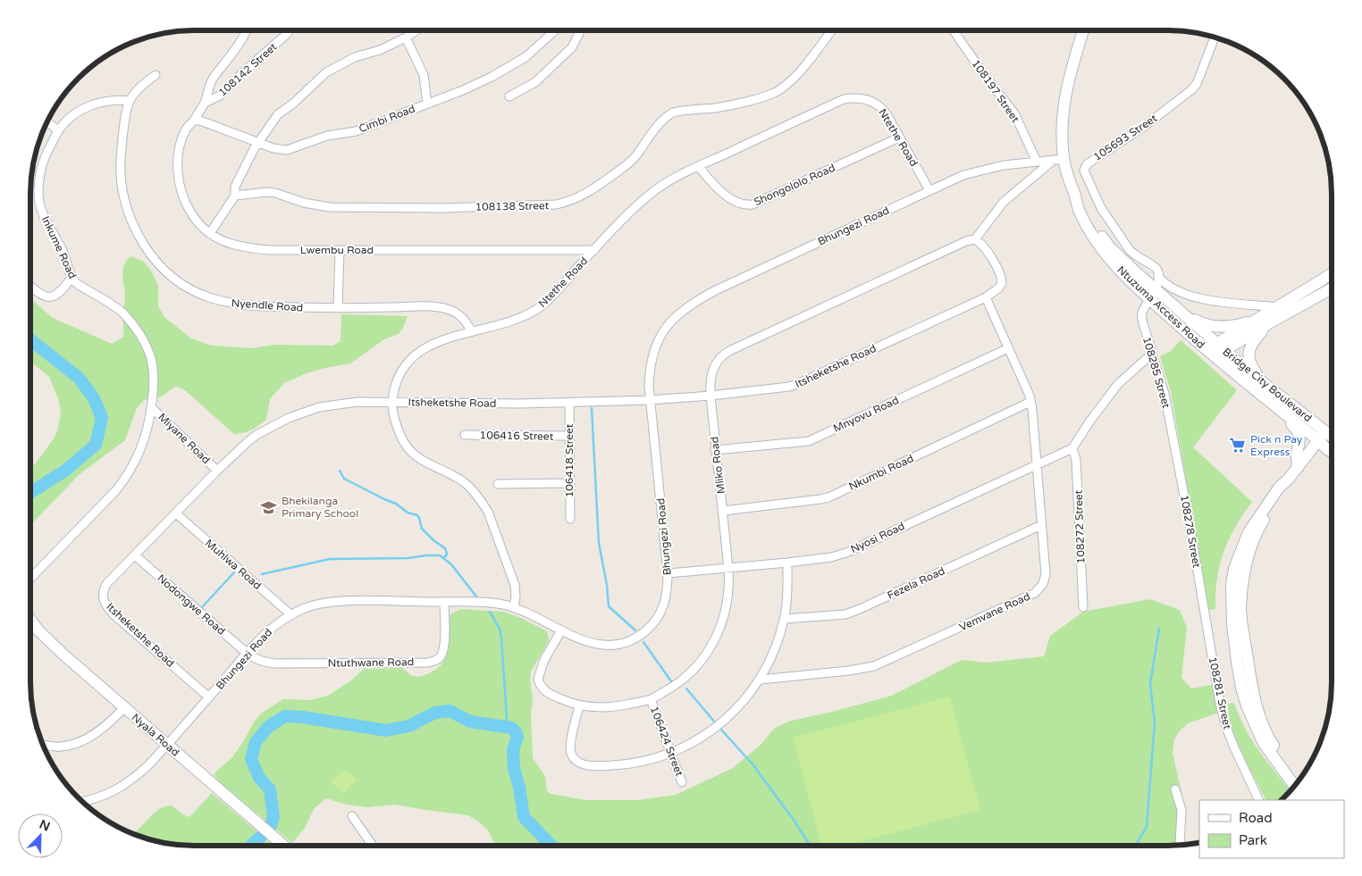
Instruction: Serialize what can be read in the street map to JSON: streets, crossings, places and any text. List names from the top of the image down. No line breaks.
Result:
{"streets":{"street":["108142 Street","108197 Street","Cimbi Road","Ntethe Road","105693 Street","Shongololo Road","108138 Street","Bhungezi Road","Inkume Road","Lwembu Road","Nyendle Road","Ntuzuma Access Road","Itsheketshe Road","108285 Street","Bridge City Boulevard","Mnyovu Road","106416 Street","Miyane Road","106418 Street","Mliko Road","Nkumbi Road","108272 Street","108278 Street","Nyosi Road","Muhlwa Road","Fezela Road","Nodongwe Road","Vemvane Road","Ntuthwane Road","108281 Street","Nyala Road","106424 Street"]},"crossings":[["108142 Street","Lwembu Road"],["108197 Street","Bhungezi Road"],["Cimbi Road","Lwembu Road"],["Ntethe Road","Shongololo Road"],["Ntethe Road","Bhungezi Road"],["Ntethe Road","Lwembu Road"],["Ntethe Road","Nyendle Road"],["Ntethe Road","Itsheketshe Road"],["Bhungezi Road","Ntuzuma Access Road"],["Bhungezi Road","Itsheketshe Road"],["Bhungezi Road","Mliko Road"],["Bhungezi Road","Nyosi Road"],["Bhungezi Road","Muhlwa Road"],["Bhungezi Road","Nodongwe Road"],["Bhungezi Road","Ntuthwane Road"],["Bhungezi Road","Nyala Road"],["Inkume Road","Nyendle Road"],["Inkume Road","Miyane Road"],["Ntuzuma Access Road","108285 Street"],["Ntuzuma Access Road","Bridge City Boulevard"],["Itsheketshe Road","Miyane Road"],["Itsheketshe Road","106418 Street"],["Itsheketshe Road","Mliko Road"],["Itsheketshe Road","Muhlwa Road"],["Itsheketshe Road","Nodongwe Road"],["Itsheketshe Road","Vemvane Road"],["108285 Street","108278 Street"],["Mnyovu Road","Mliko Road"],["Mnyovu Road","Vemvane Road"],["106416 Street","106418 Street"],["Mliko Road","Nkumbi Road"],["Mliko Road","Nyosi Road"],["Mliko Road","106424 Street"],["Nkumbi Road","Vemvane Road"],["108272 Street","Nyosi Road"],["108278 Street","108281 Street"],["Nyosi Road","Vemvane Road"],["Fezela Road","Vemvane Road"],["Nodongwe Road","Ntuthwane Road"]],"places":{"supermarket":["Pick n Pay Express"],"school or university":["Bhekilanga Primary School"]},"legend":["Road","Park"],"north":"top right"}
